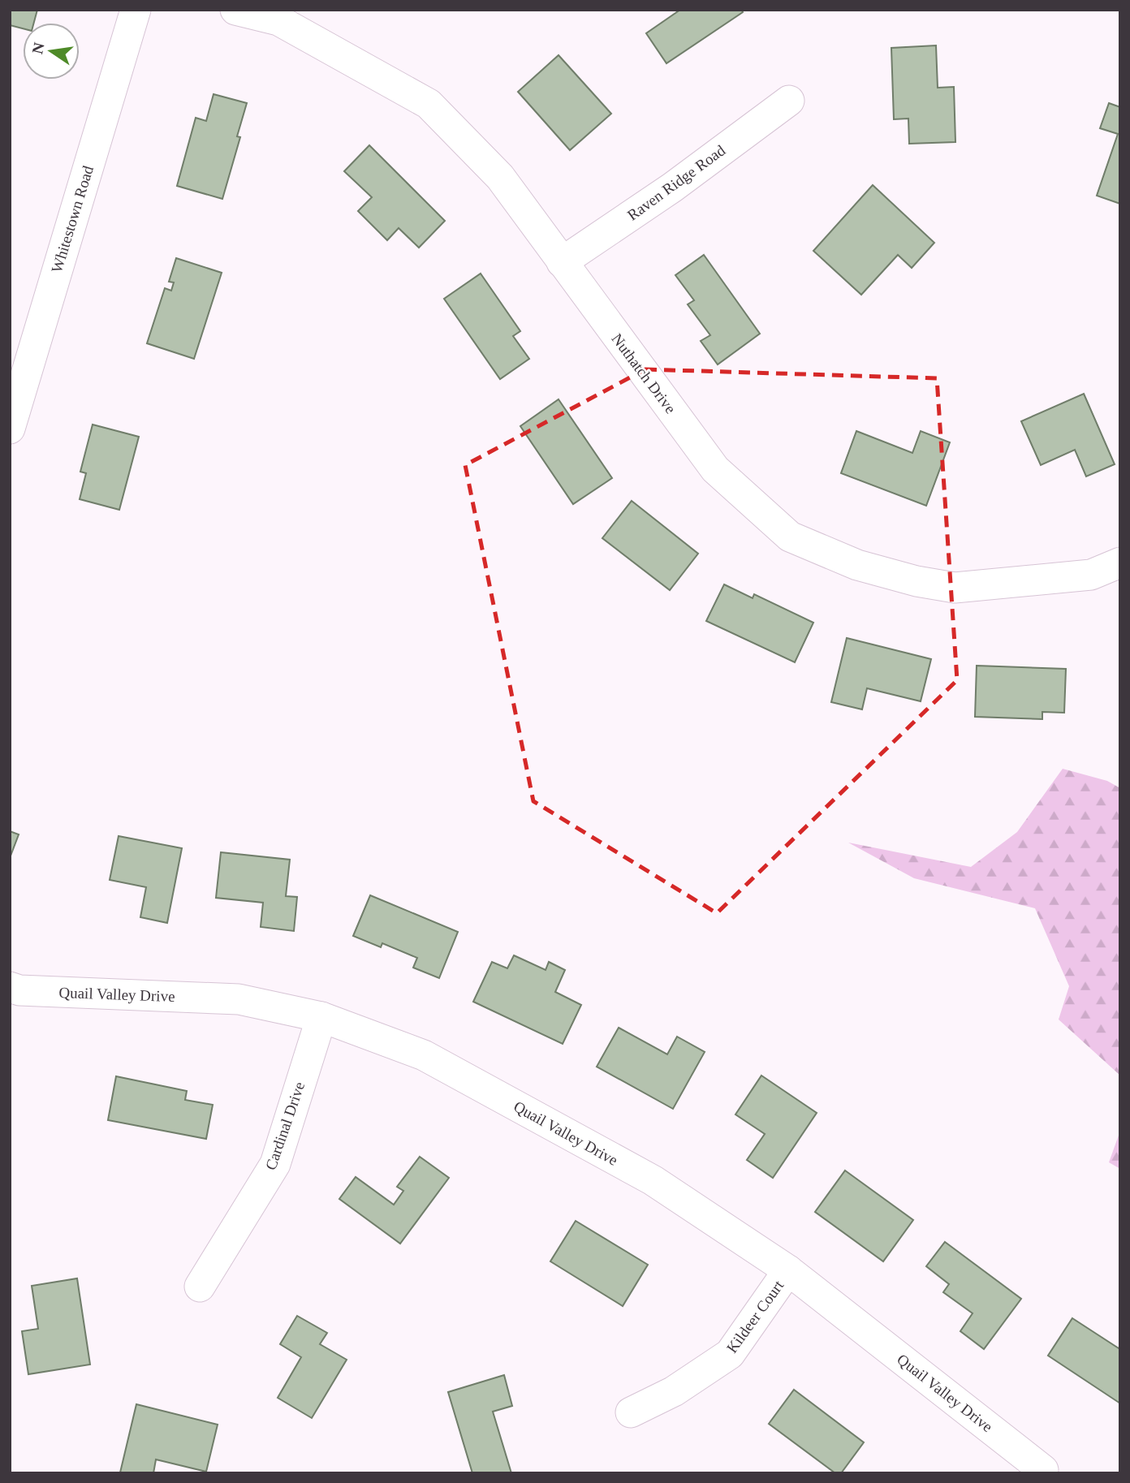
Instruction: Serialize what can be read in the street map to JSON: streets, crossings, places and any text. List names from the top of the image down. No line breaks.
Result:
{"streets":{"street":["Raven Ridge Road","Whitestown Road","Nuthatch Drive","Quail Valley Drive","Cardinal Drive","Kildeer Court"]},"crossings":[["Raven Ridge Road","Nuthatch Drive"],["Quail Valley Drive","Cardinal Drive"],["Quail Valley Drive","Kildeer Court"]],"north":"left"}
